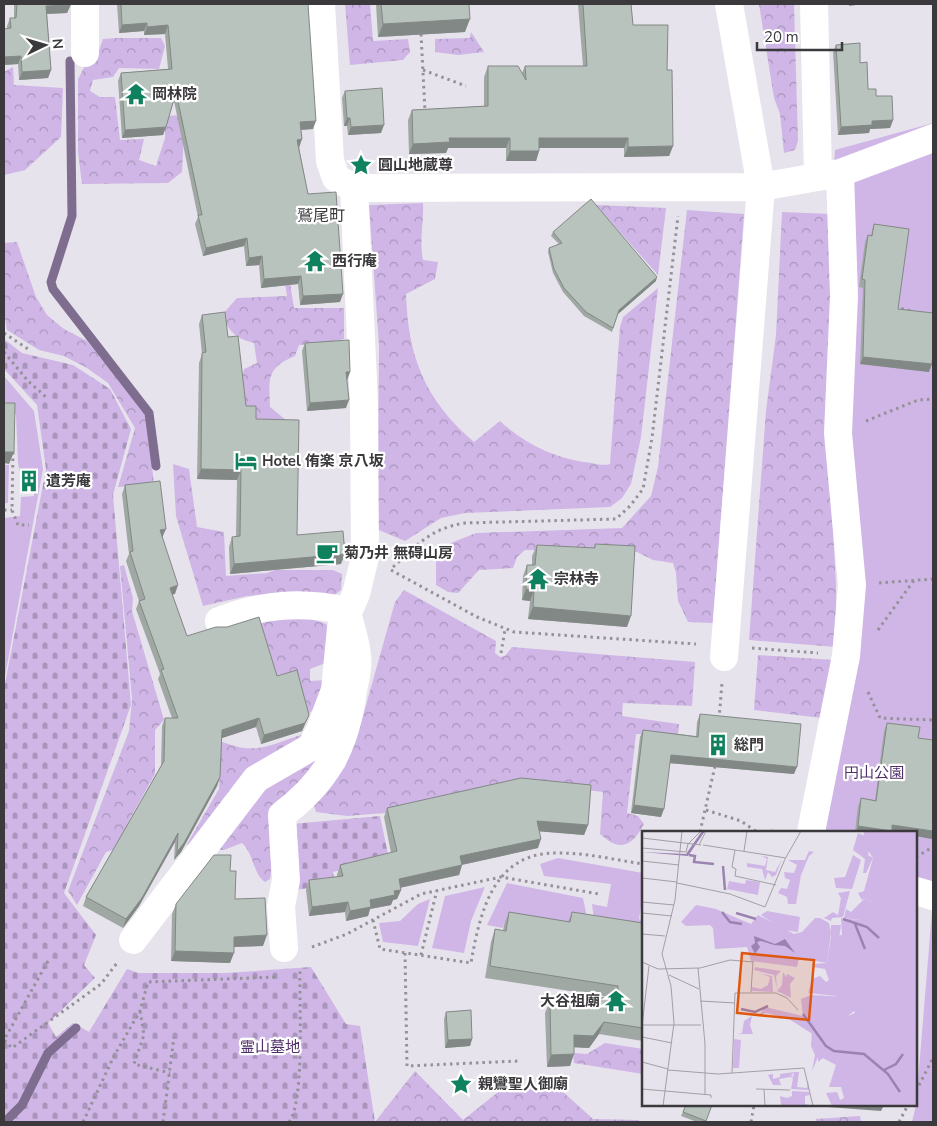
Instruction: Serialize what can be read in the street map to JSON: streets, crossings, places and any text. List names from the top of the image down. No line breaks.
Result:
{"districts":["鷲尾町"],"parks":["円山公園","霊山墓地"],"places":{"temple":["岡林院","西行庵","宗林寺","大谷祖廟"],"place":["圓山地蔵尊","親鸞聖人御廟"],"hotel":["Hotel 侑楽 京八坂"],"building":["遺芳庵","総門"],"cafe":["菊乃井 無碍山房"]},"scale_bar":"20 m","north":"right"}
